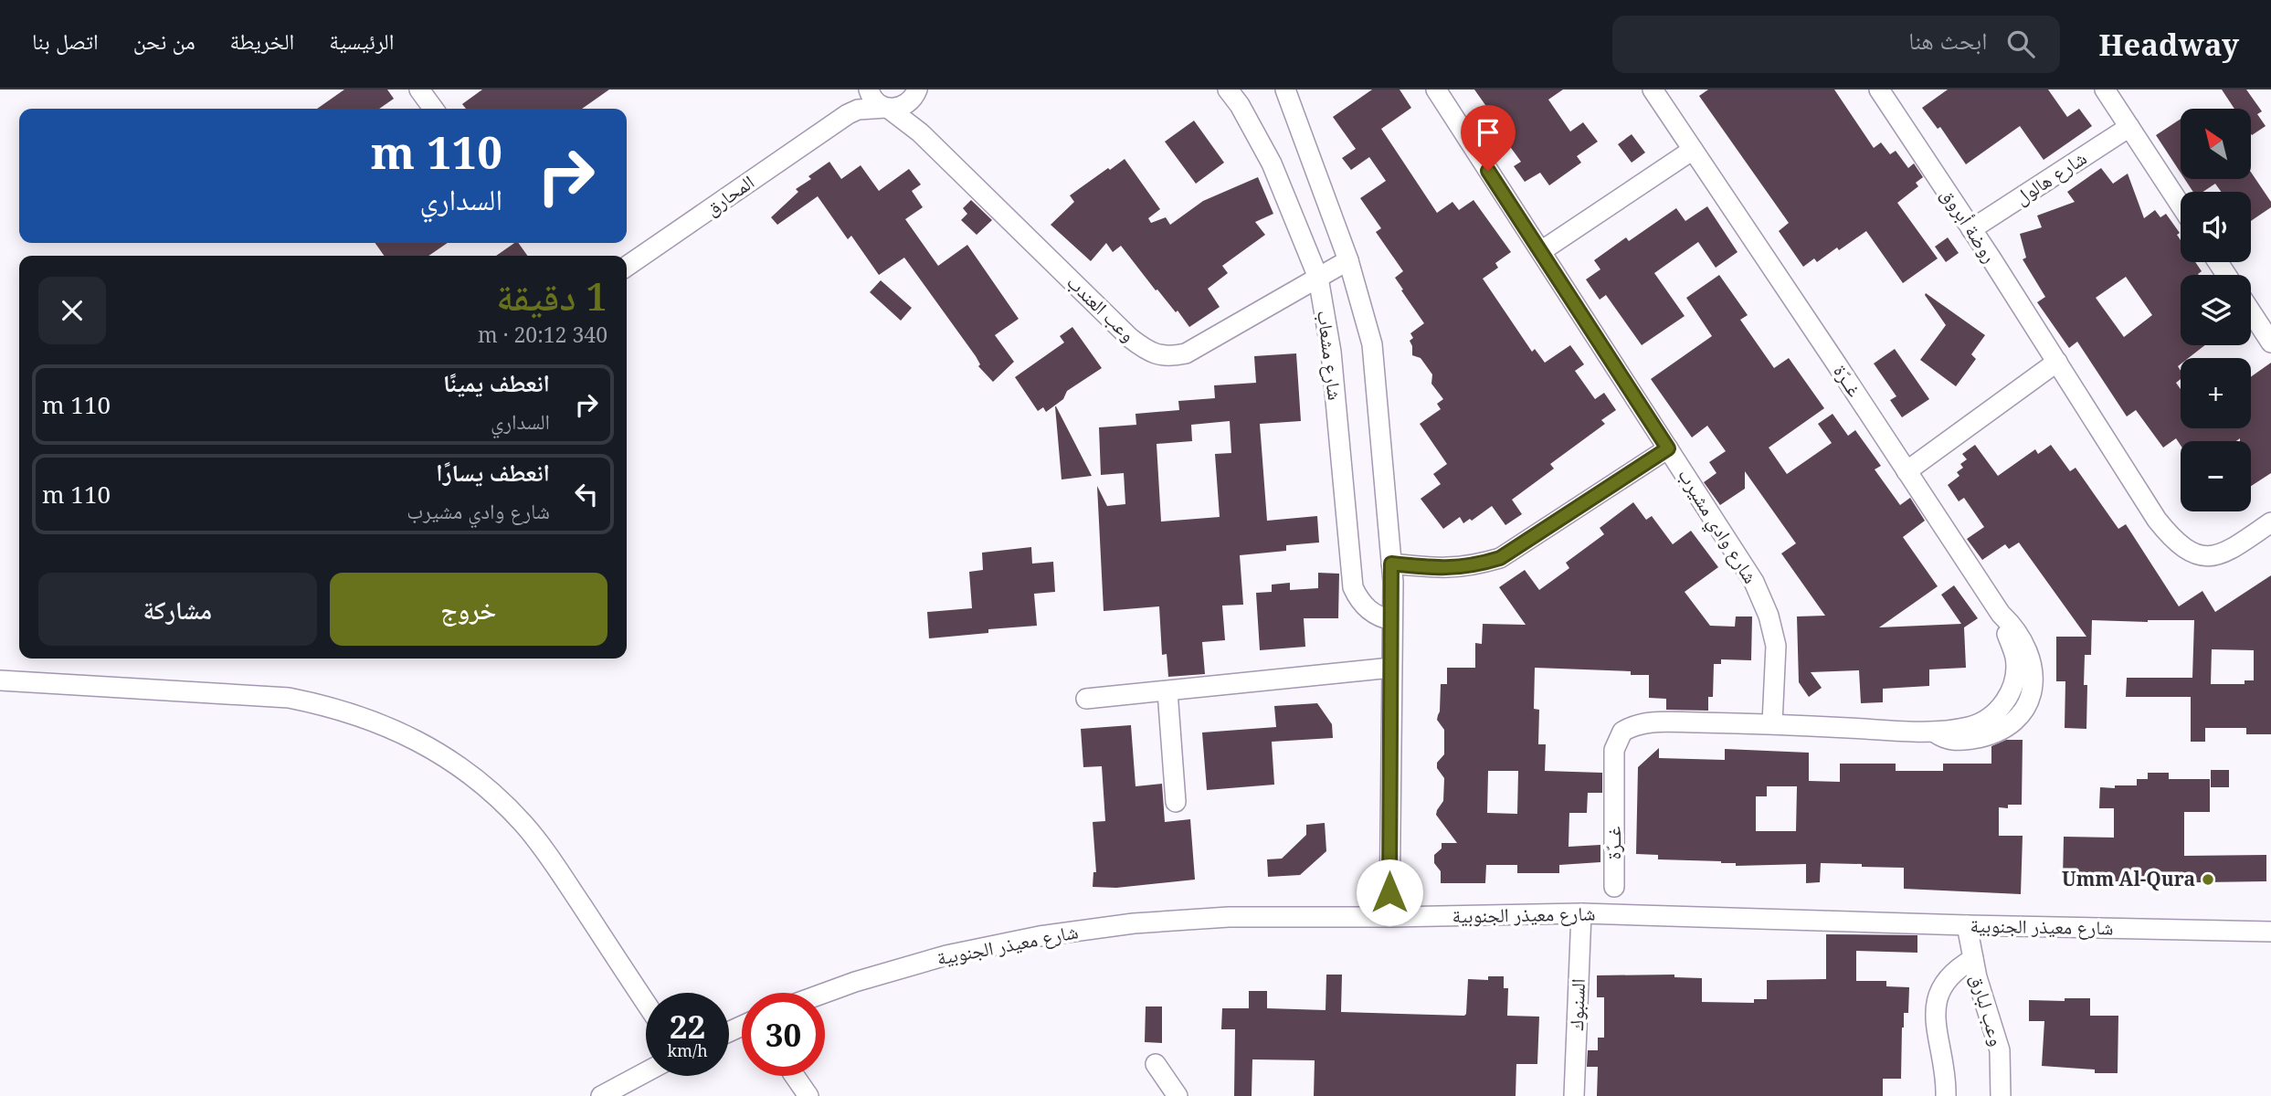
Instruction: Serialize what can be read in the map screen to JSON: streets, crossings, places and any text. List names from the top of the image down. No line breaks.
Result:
{"streets":{"street":["شارع هالول","المحارق","روضة أبروق","وعب العندب","شارع مشعاب","غــرّة","شارع وادي مشيرب","شارع معيذر الجنوبية","السنبوك","وعب لبارق"]},"crossings":[["شارع هالول","روضة أبروق"],["المحارق","وعب العندب"],["وعب العندب","شارع مشعاب"],["شارع مشعاب","شارع معيذر الجنوبية"],["غــرّة","شارع وادي مشيرب"],["شارع معيذر الجنوبية","السنبوك"],["شارع معيذر الجنوبية","وعب لبارق"]],"places":["Umm Al-Qura"],"north":"top left","page":{"header":"Headway","search":"ابحث هنا","nav":["الرئيسية","الخريطة","من نحن","اتصل بنا"],"map_buttons":["+","−"],"turn":["110 m","السداري"],"heading":["1 دقيقة","340 m · 20:12"],"list":[{"name":"انعطف يمينًا","note":"السداري","value":"110 m"},{"name":"انعطف يسارًا","note":"شارع وادي مشيرب","value":"110 m"}],"buttons":["خروج","مشاركة"],"speed":"22 km/h","limit":"30"}}
